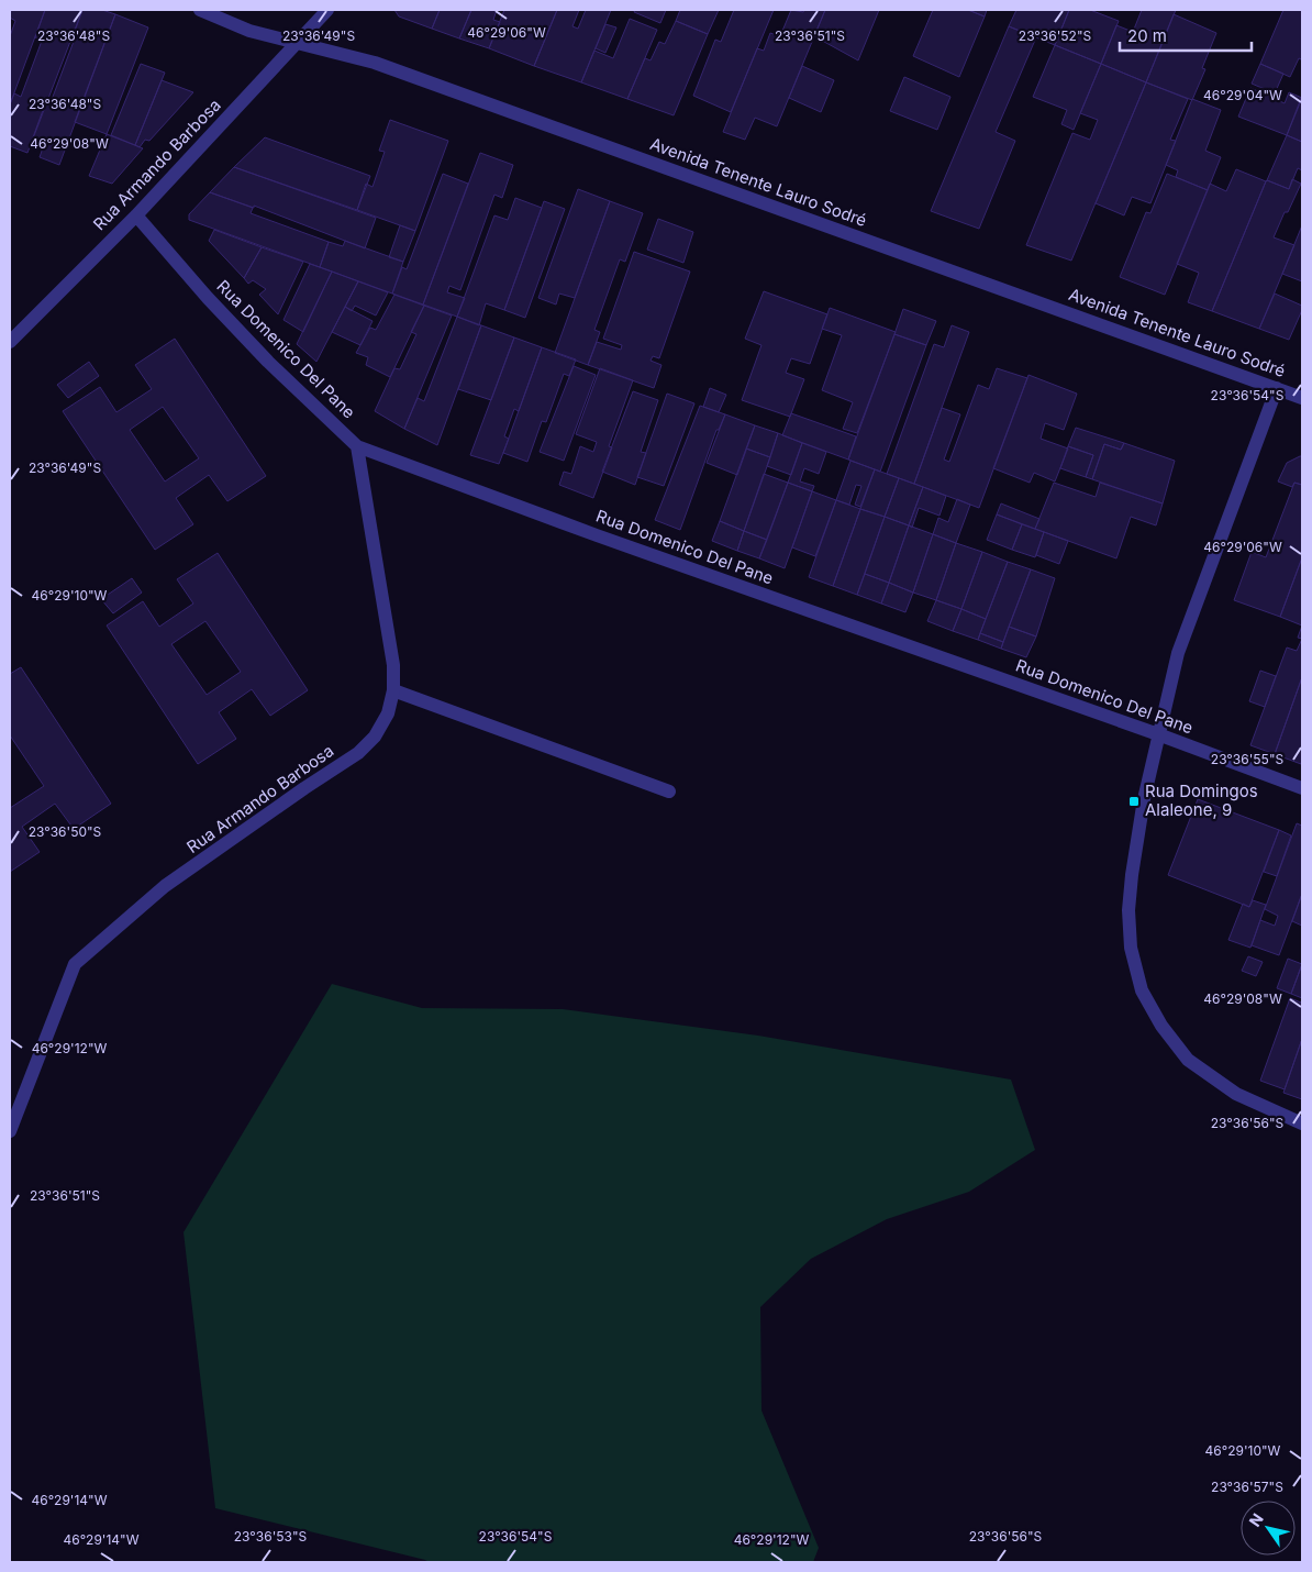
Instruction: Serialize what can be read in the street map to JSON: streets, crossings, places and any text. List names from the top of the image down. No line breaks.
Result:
{"streets":{"street":["Rua Armando Barbosa","Avenida Tenente Lauro Sodré","Rua Domenico Del Pane"]},"crossings":[["Rua Armando Barbosa","Avenida Tenente Lauro Sodré"],["Rua Armando Barbosa","Rua Domenico Del Pane"]],"places":{"transit":["Rua Domingos Alaleone, 9"]},"scale_bar":"20 m","north":"top left","coordinates":["46°29'06\"W","23°36'49\"S","23°36'51\"S","23°36'52\"S","23°36'48\"S","46°29'04\"W","46°29'08\"W","23°36'54\"S","46°29'10\"W","23°36'55\"S","23°36'50\"S","46°29'12\"W","23°36'56\"S","23°36'57\"S","46°29'14\"W","23°36'53\"S"]}
